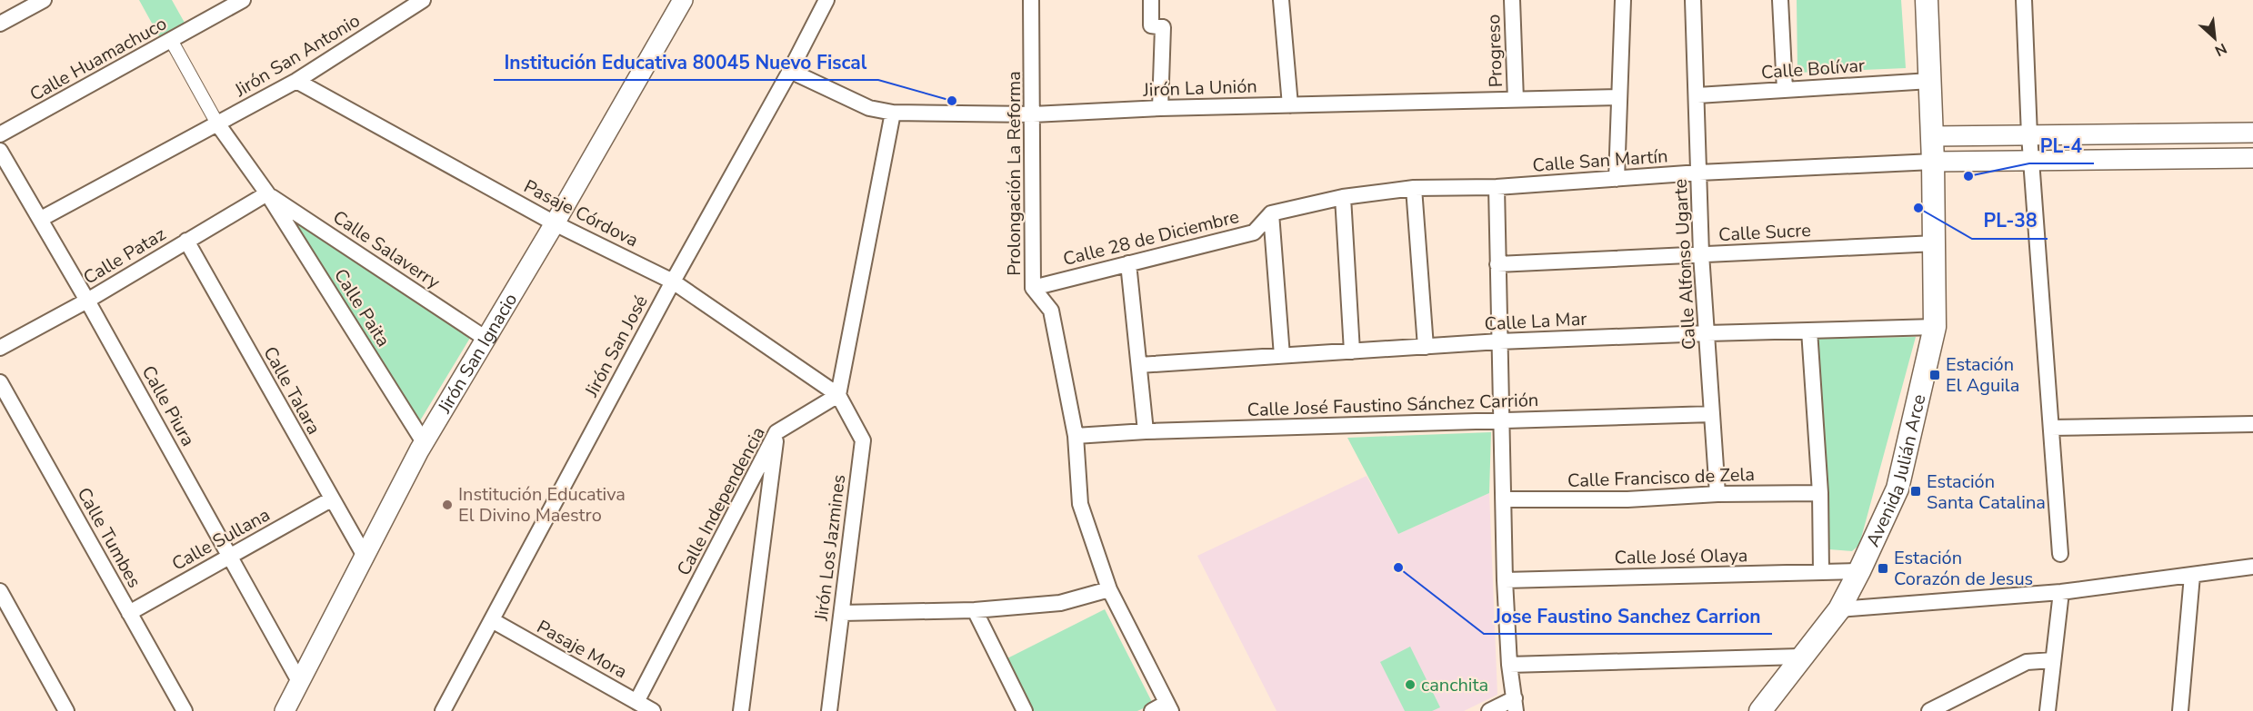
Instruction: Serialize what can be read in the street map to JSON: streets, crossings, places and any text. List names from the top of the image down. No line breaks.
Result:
{"streets":{"main road":["Avenida Julián Arce"],"street":["Progreso","Jirón San Antonio","Calle Huamachuco","Calle Bolívar","Jirón La Unión","Calle San Martín","Prolongación La Reforma","Pasaje Córdova","Calle Sucre","Calle 28 de Diciembre","Calle Salaverry","Calle Pataz","Calle Alfonso Ugarte","Calle Paita","Calle La Mar","Jirón San José","Jirón San Ignacio","Calle Talara","Calle José Faustino Sánchez Carrión","Calle Piura","Calle Francisco de Zela","Calle Independencia","Calle Tumbes","Calle Sullana","Jirón Los Jazmines","Calle José Olaya","Pasaje Mora"]},"crossings":[["Progreso","Jirón La Unión"],["Jirón San Antonio","Pasaje Córdova"],["Jirón San Antonio","Calle Paita"],["Jirón San Antonio","Calle Piura"],["Calle Bolívar","Calle Alfonso Ugarte"],["Calle Bolívar","Avenida Julián Arce"],["Jirón La Unión","Prolongación La Reforma"],["Jirón La Unión","Jirón San José"],["Calle San Martín","Calle 28 de Diciembre"],["Calle San Martín","Calle Alfonso Ugarte"],["Calle San Martín","Avenida Julián Arce"],["Prolongación La Reforma","Calle 28 de Diciembre"],["Prolongación La Reforma","Calle José Faustino Sánchez Carrión"],["Pasaje Córdova","Jirón San José"],["Pasaje Córdova","Jirón San Ignacio"],["Pasaje Córdova","Calle Independencia"],["Pasaje Córdova","Jirón Los Jazmines"],["Calle Sucre","Calle Alfonso Ugarte"],["Calle Sucre","Avenida Julián Arce"],["Calle Salaverry","Calle Pataz"],["Calle Salaverry","Calle Paita"],["Calle Salaverry","Jirón San Ignacio"],["Calle Pataz","Calle Paita"],["Calle Pataz","Calle Talara"],["Calle Pataz","Calle Piura"],["Calle Alfonso Ugarte","Calle La Mar"],["Calle Alfonso Ugarte","Calle José Faustino Sánchez Carrión"],["Calle Alfonso Ugarte","Calle Francisco de Zela"],["Calle Paita","Jirón San Ignacio"],["Calle La Mar","Avenida Julián Arce"],["Jirón San José","Pasaje Mora"],["Jirón San Ignacio","Calle Talara"],["Jirón San Ignacio","Calle Piura"],["Calle Talara","Calle Sullana"],["Calle Piura","Calle Sullana"],["Avenida Julián Arce","Calle José Olaya"],["Calle Independencia","Jirón Los Jazmines"],["Calle Independencia","Pasaje Mora"],["Calle Tumbes","Calle Sullana"]],"places":{"other":["Institución Educativa 80045 Nuevo Fiscal","PL-4","PL-38","Institución Educativa El Divino Maestro","Jose Faustino Sanchez Carrion","canchita"],"transit":["Estación El Aguila","Estación Santa Catalina","Estación Corazón de Jesus"]},"north":"bottom right"}
